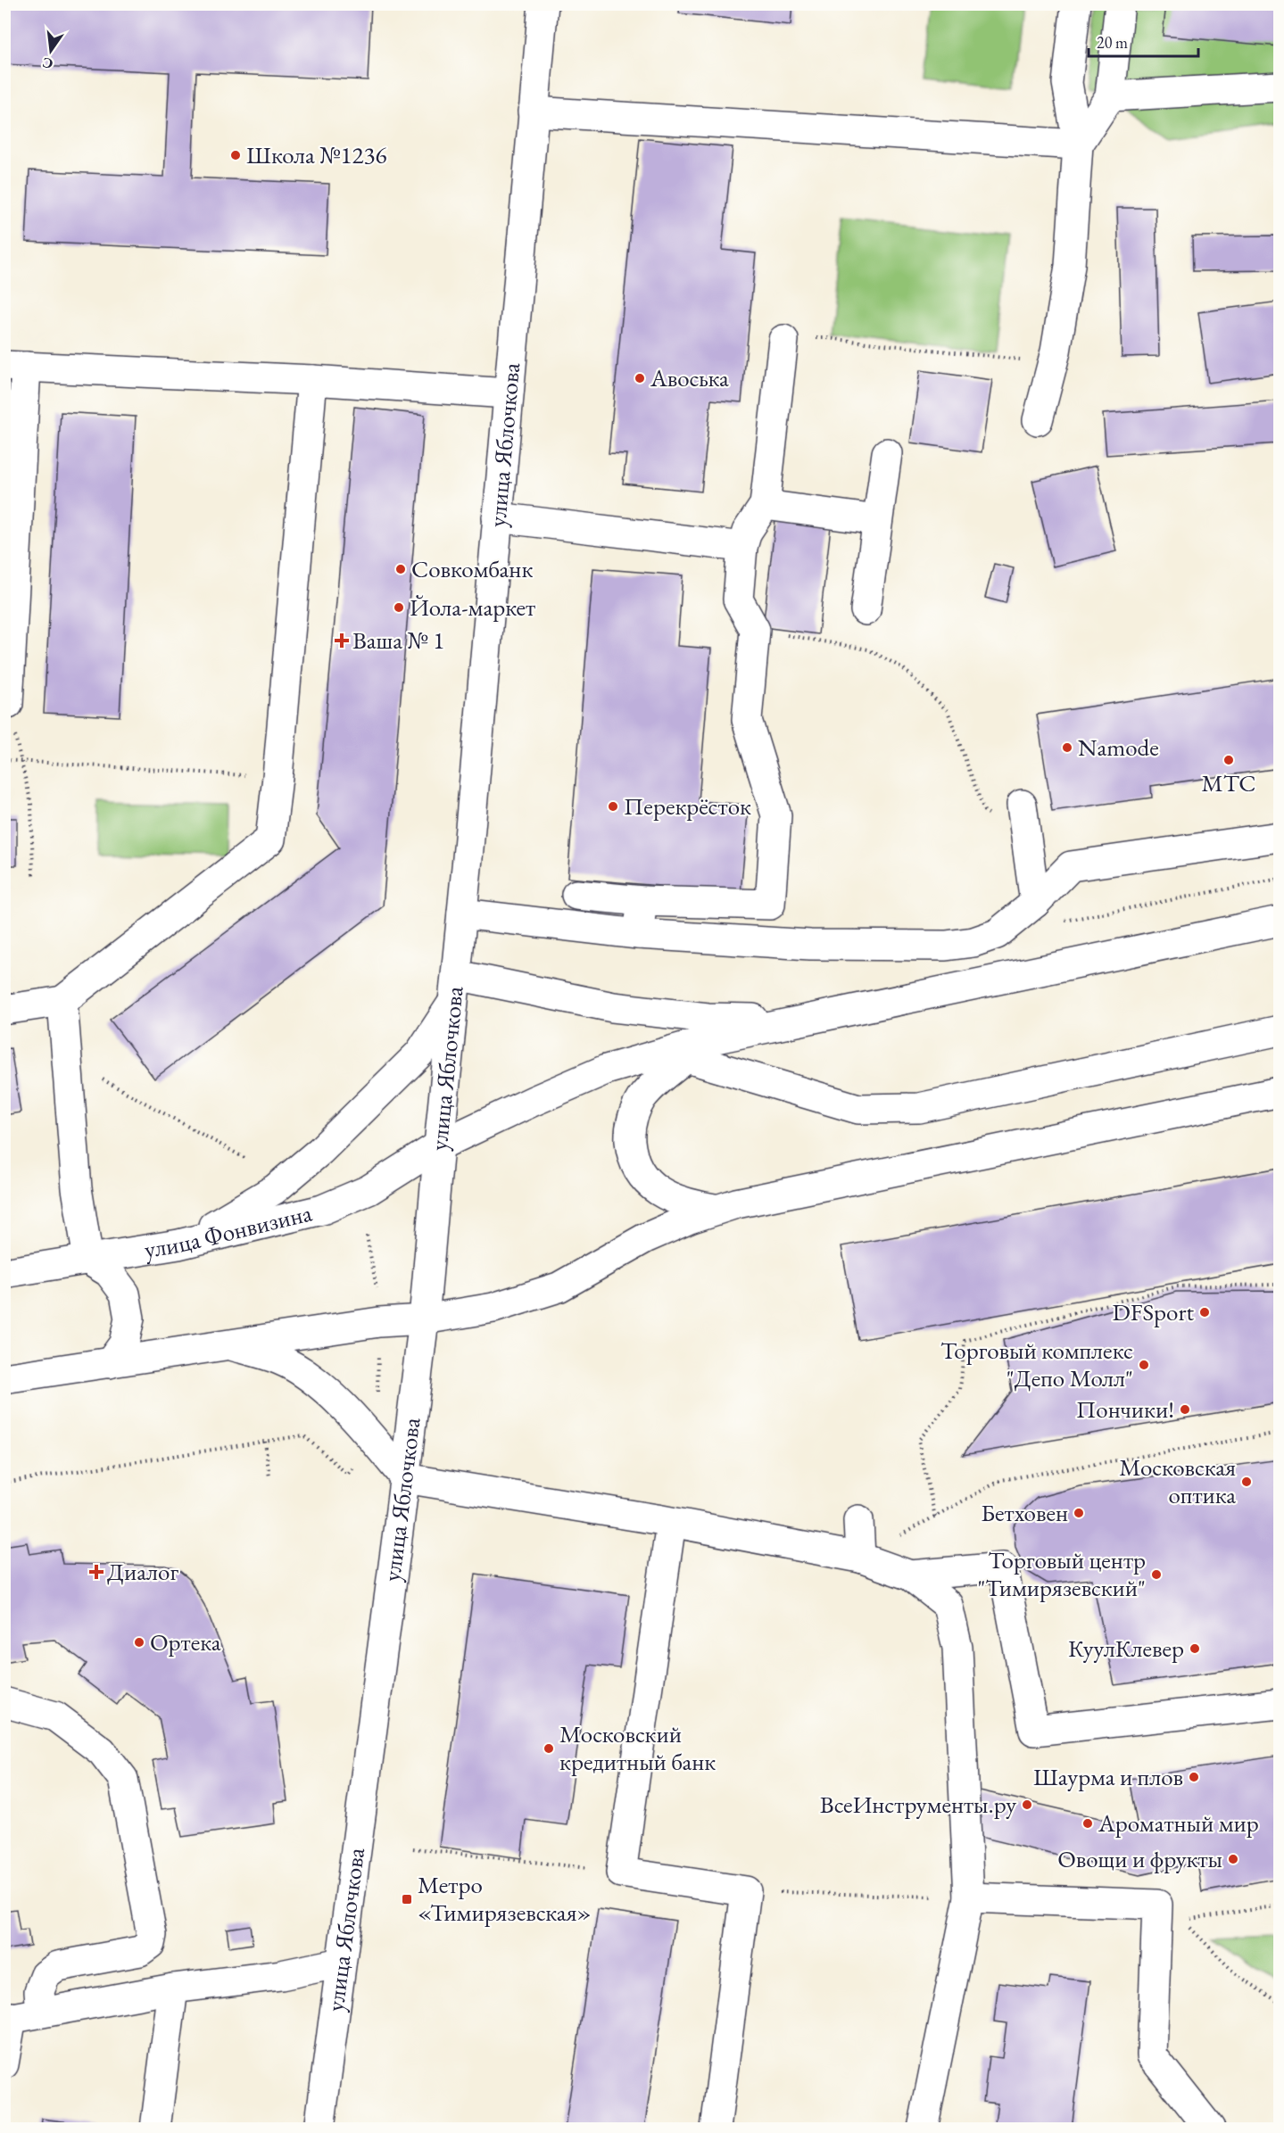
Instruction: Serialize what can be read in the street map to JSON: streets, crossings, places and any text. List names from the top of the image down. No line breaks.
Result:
{"streets":{"street":["улица Яблочкова","улица Фонвизина"]},"crossings":[["улица Яблочкова","улица Фонвизина"]],"places":{"other":["Школа №1236","Авоська","Совкомбанк","Йола-маркет","Namode","МТС","Перекрёсток","DFSport","Торговый комплекс \"Депо Молл\"","Пончики!","Московская оптика","Бетховен","Торговый центр \"Тимирязевский\"","Ортека","КуулКлевер","Московский кредитный банк","Шаурма и плов","ВсеИнструменты.ру","Ароматный мир","Овощи и фрукты"],"health":["Ваша № 1","Диалог"],"transit":["Метро «Тимирязевская»"]},"scale_bar":"20 m","north":"bottom"}
